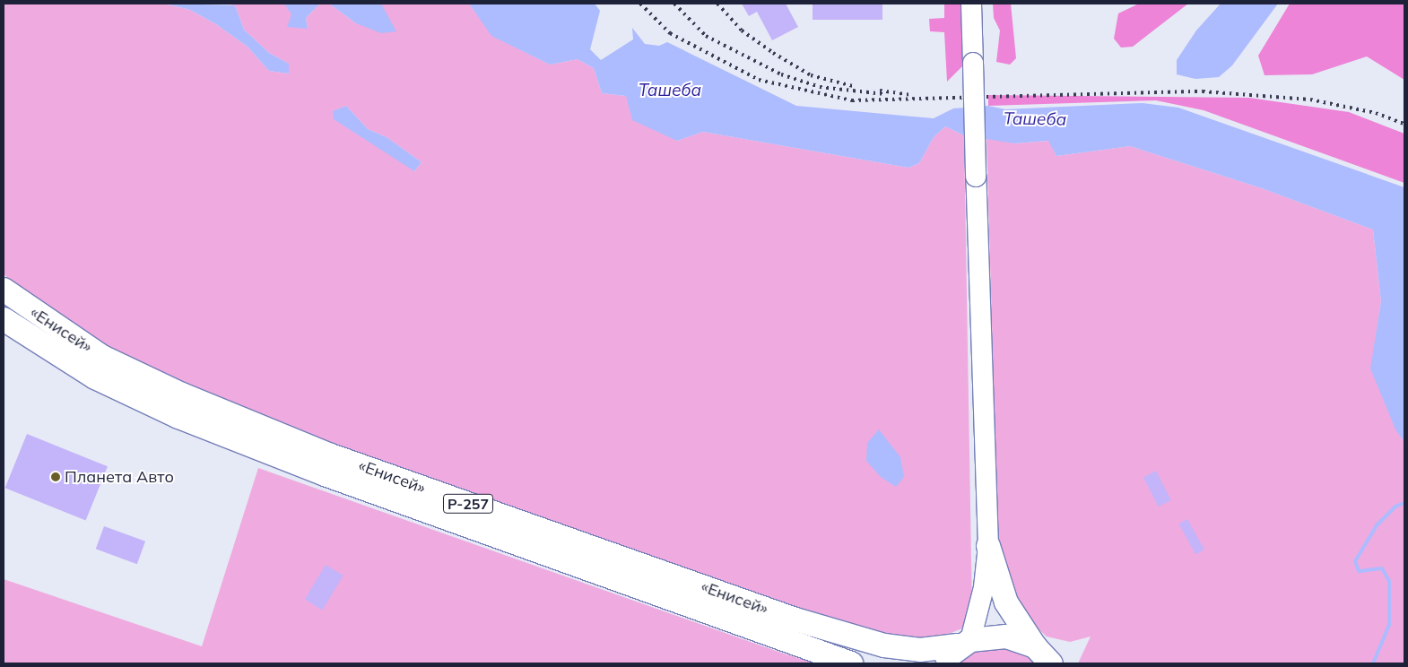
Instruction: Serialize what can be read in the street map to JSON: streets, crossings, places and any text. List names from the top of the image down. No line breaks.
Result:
{"streets":{"highway":["«Енисей»","Р-257"]},"water":["Ташеба"],"places":["Планета Авто"]}
